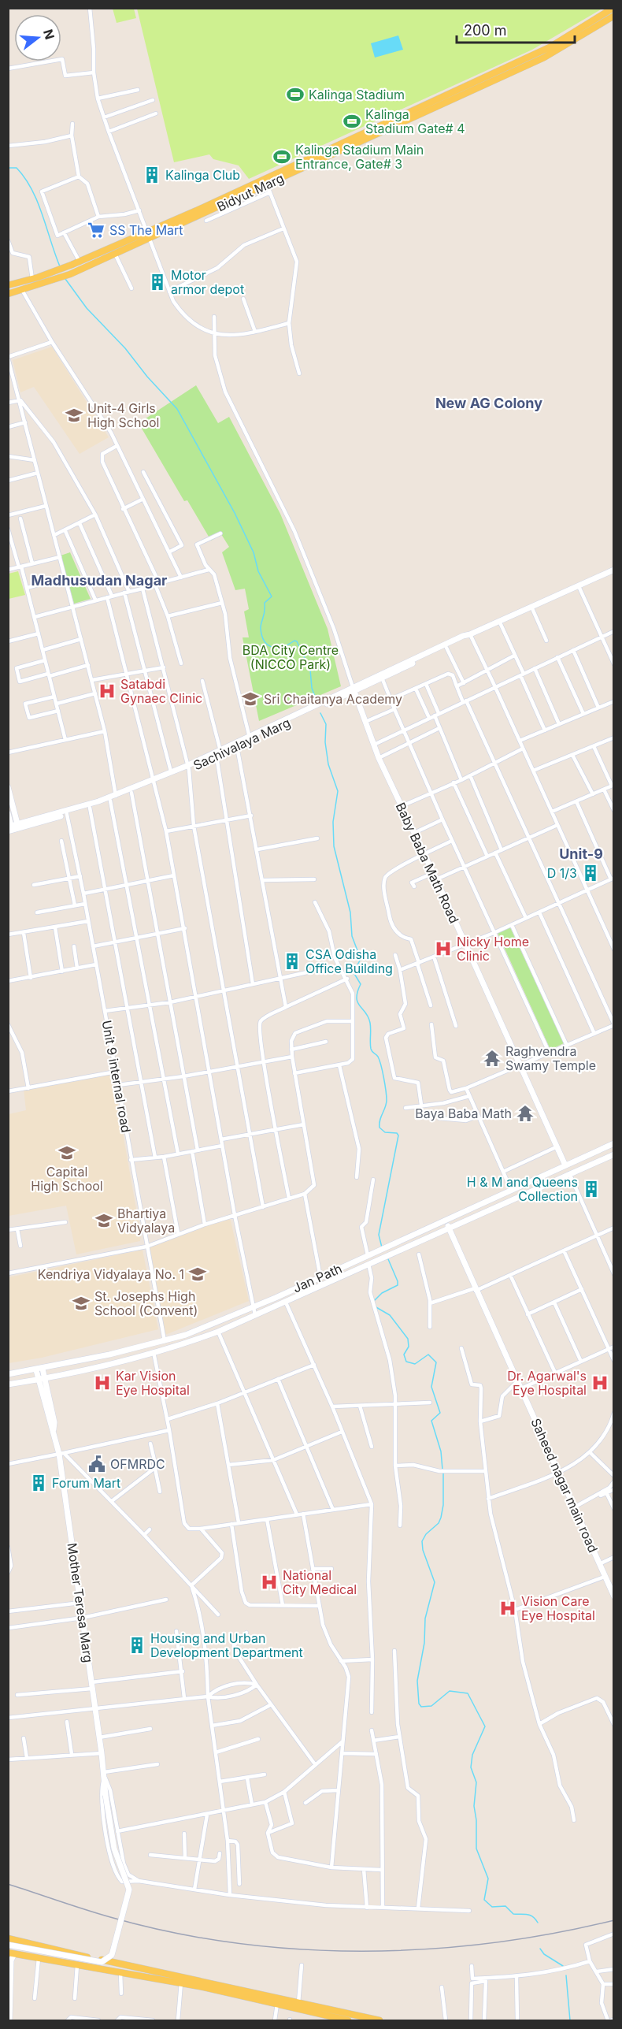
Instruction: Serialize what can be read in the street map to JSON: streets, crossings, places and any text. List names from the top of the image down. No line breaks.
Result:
{"streets":{"main road":["Bidyut Marg","Sachivalaya Marg","Baby Baba Math Road","Jan Path","Saheed nagar main road","Mother Teresa Marg"],"street":["Unit 9 internal road"]},"crossings":[["Sachivalaya Marg","Baby Baba Math Road"],["Sachivalaya Marg","Unit 9 internal road"],["Baby Baba Math Road","Jan Path"],["Unit 9 internal road","Jan Path"],["Jan Path","Saheed nagar main road"],["Jan Path","Mother Teresa Marg"]],"districts":["New AG Colony","Madhusudan Nagar","Unit-9"],"parks":["BDA City Centre (NICCO Park)"],"places":{"sports":["Kalinga Stadium","Kalinga Stadium Gate# 4","Kalinga Stadium Main Entrance, Gate# 3"],"building":["Kalinga Club","Motor armor depot","D 1/3","CSA Odisha Office Building","H & M and Queens Collection","Forum Mart","Housing and Urban Development Department"],"supermarket":["SS The Mart"],"school or university":["Unit-4 Girls High School","Sri Chaitanya Academy","Capital High School","Bhartiya Vidyalaya","Kendriya Vidyalaya No. 1","St. Josephs High School (Convent)"],"hospital":["Satabdi Gynaec Clinic","Nicky Home Clinic","Kar Vision Eye Hospital","Dr. Agarwal's Eye Hospital","National City Medical","Vision Care Eye Hospital"],"temple":["Raghvendra Swamy Temple","Baya Baba Math"],"public building":["OFMRDC"]},"scale_bar":"200 m","north":"right"}
